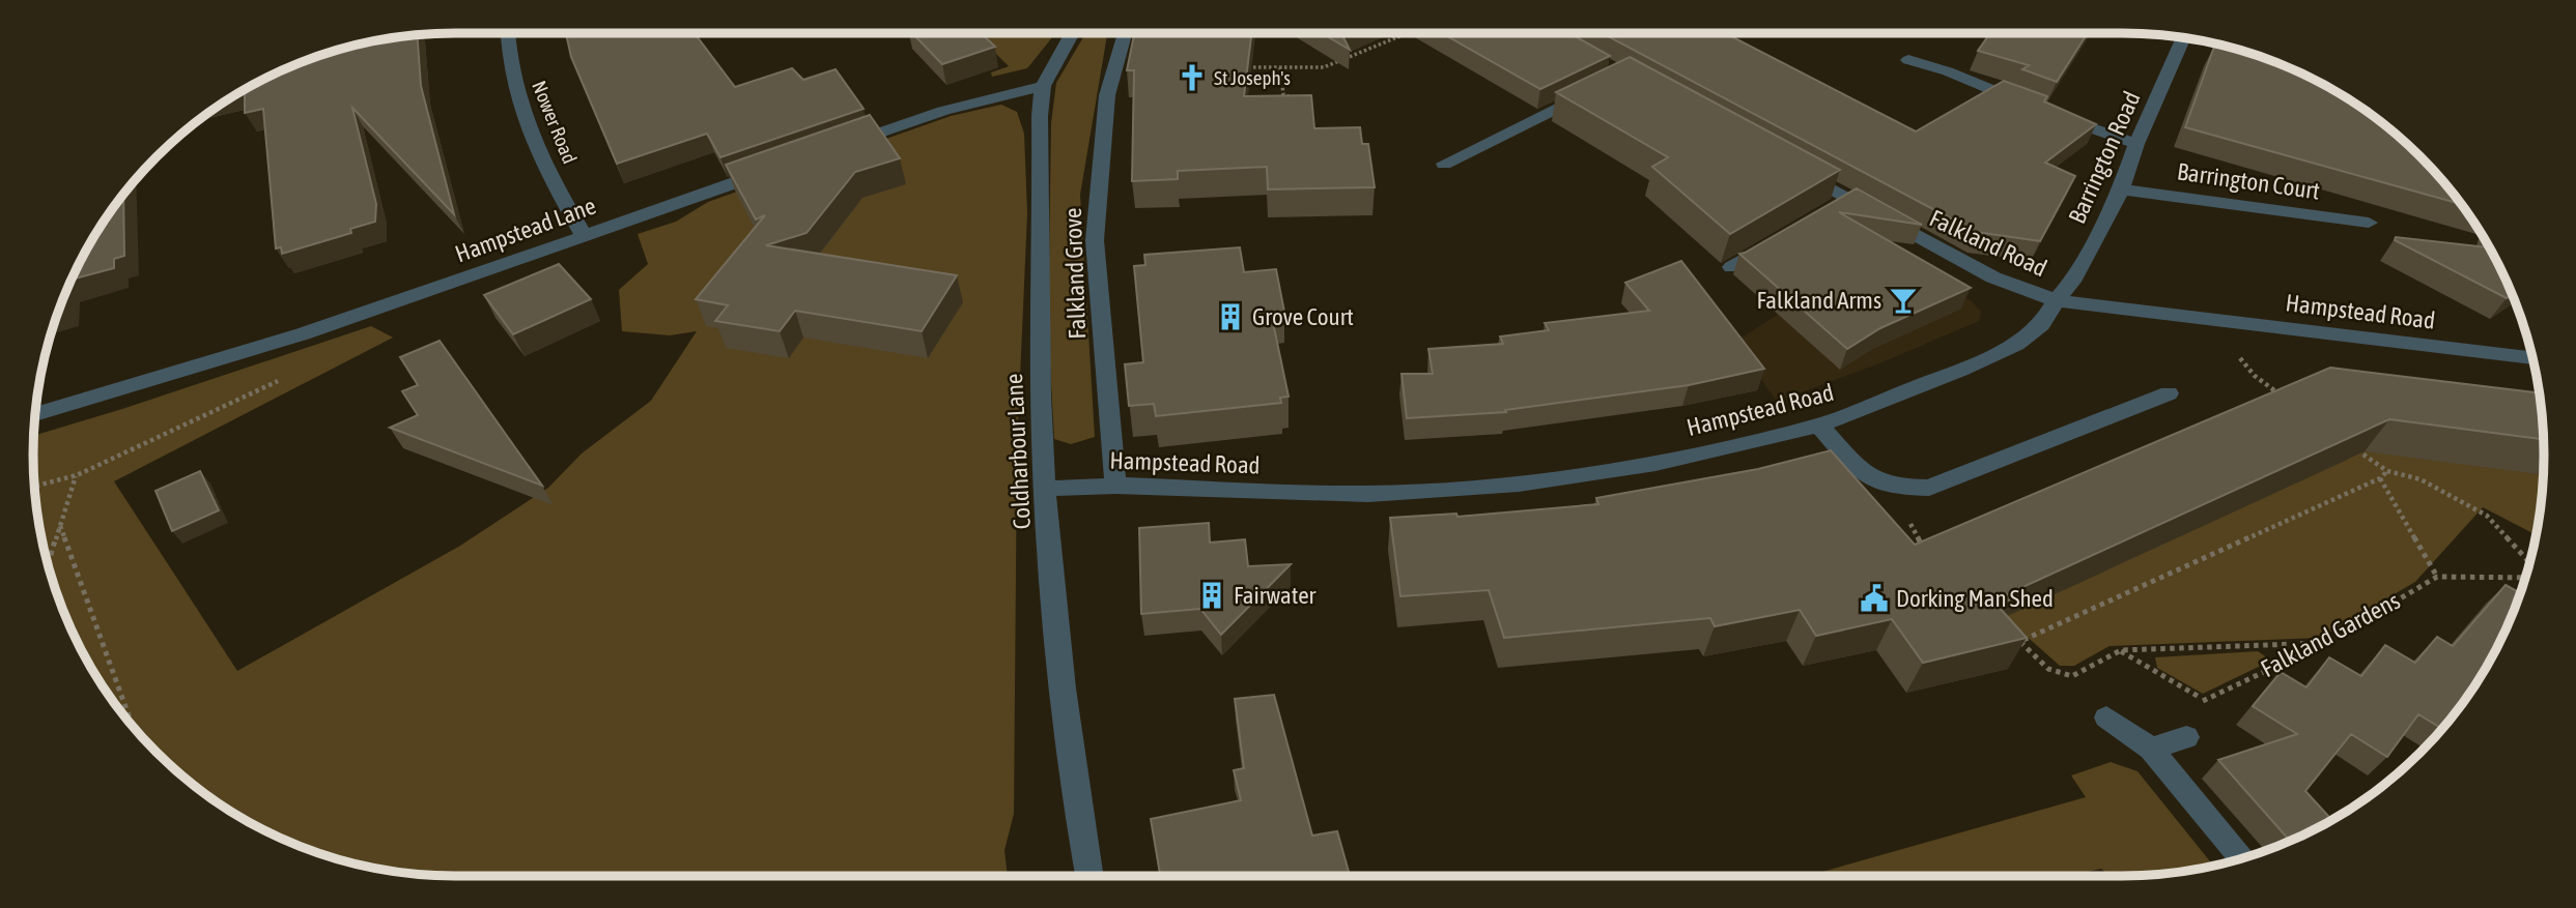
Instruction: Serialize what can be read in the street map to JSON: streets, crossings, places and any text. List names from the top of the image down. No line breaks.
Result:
{"streets":{"street":["Nower Road","Barrington Road","Barrington Court","Hampstead Lane","Falkland Road","Falkland Grove","Hampstead Road","Coldharbour Lane"],"path":["Falkland Gardens"]},"crossings":[["Nower Road","Hampstead Lane"],["Barrington Road","Barrington Court"],["Barrington Road","Falkland Road"],["Barrington Road","Hampstead Road"],["Falkland Road","Hampstead Road"],["Falkland Grove","Hampstead Road"],["Hampstead Road","Coldharbour Lane"]],"places":{"church":["St Joseph's"],"bar":["Falkland Arms"],"building":["Grove Court","Fairwater"],"public building":["Dorking Man Shed"]}}
